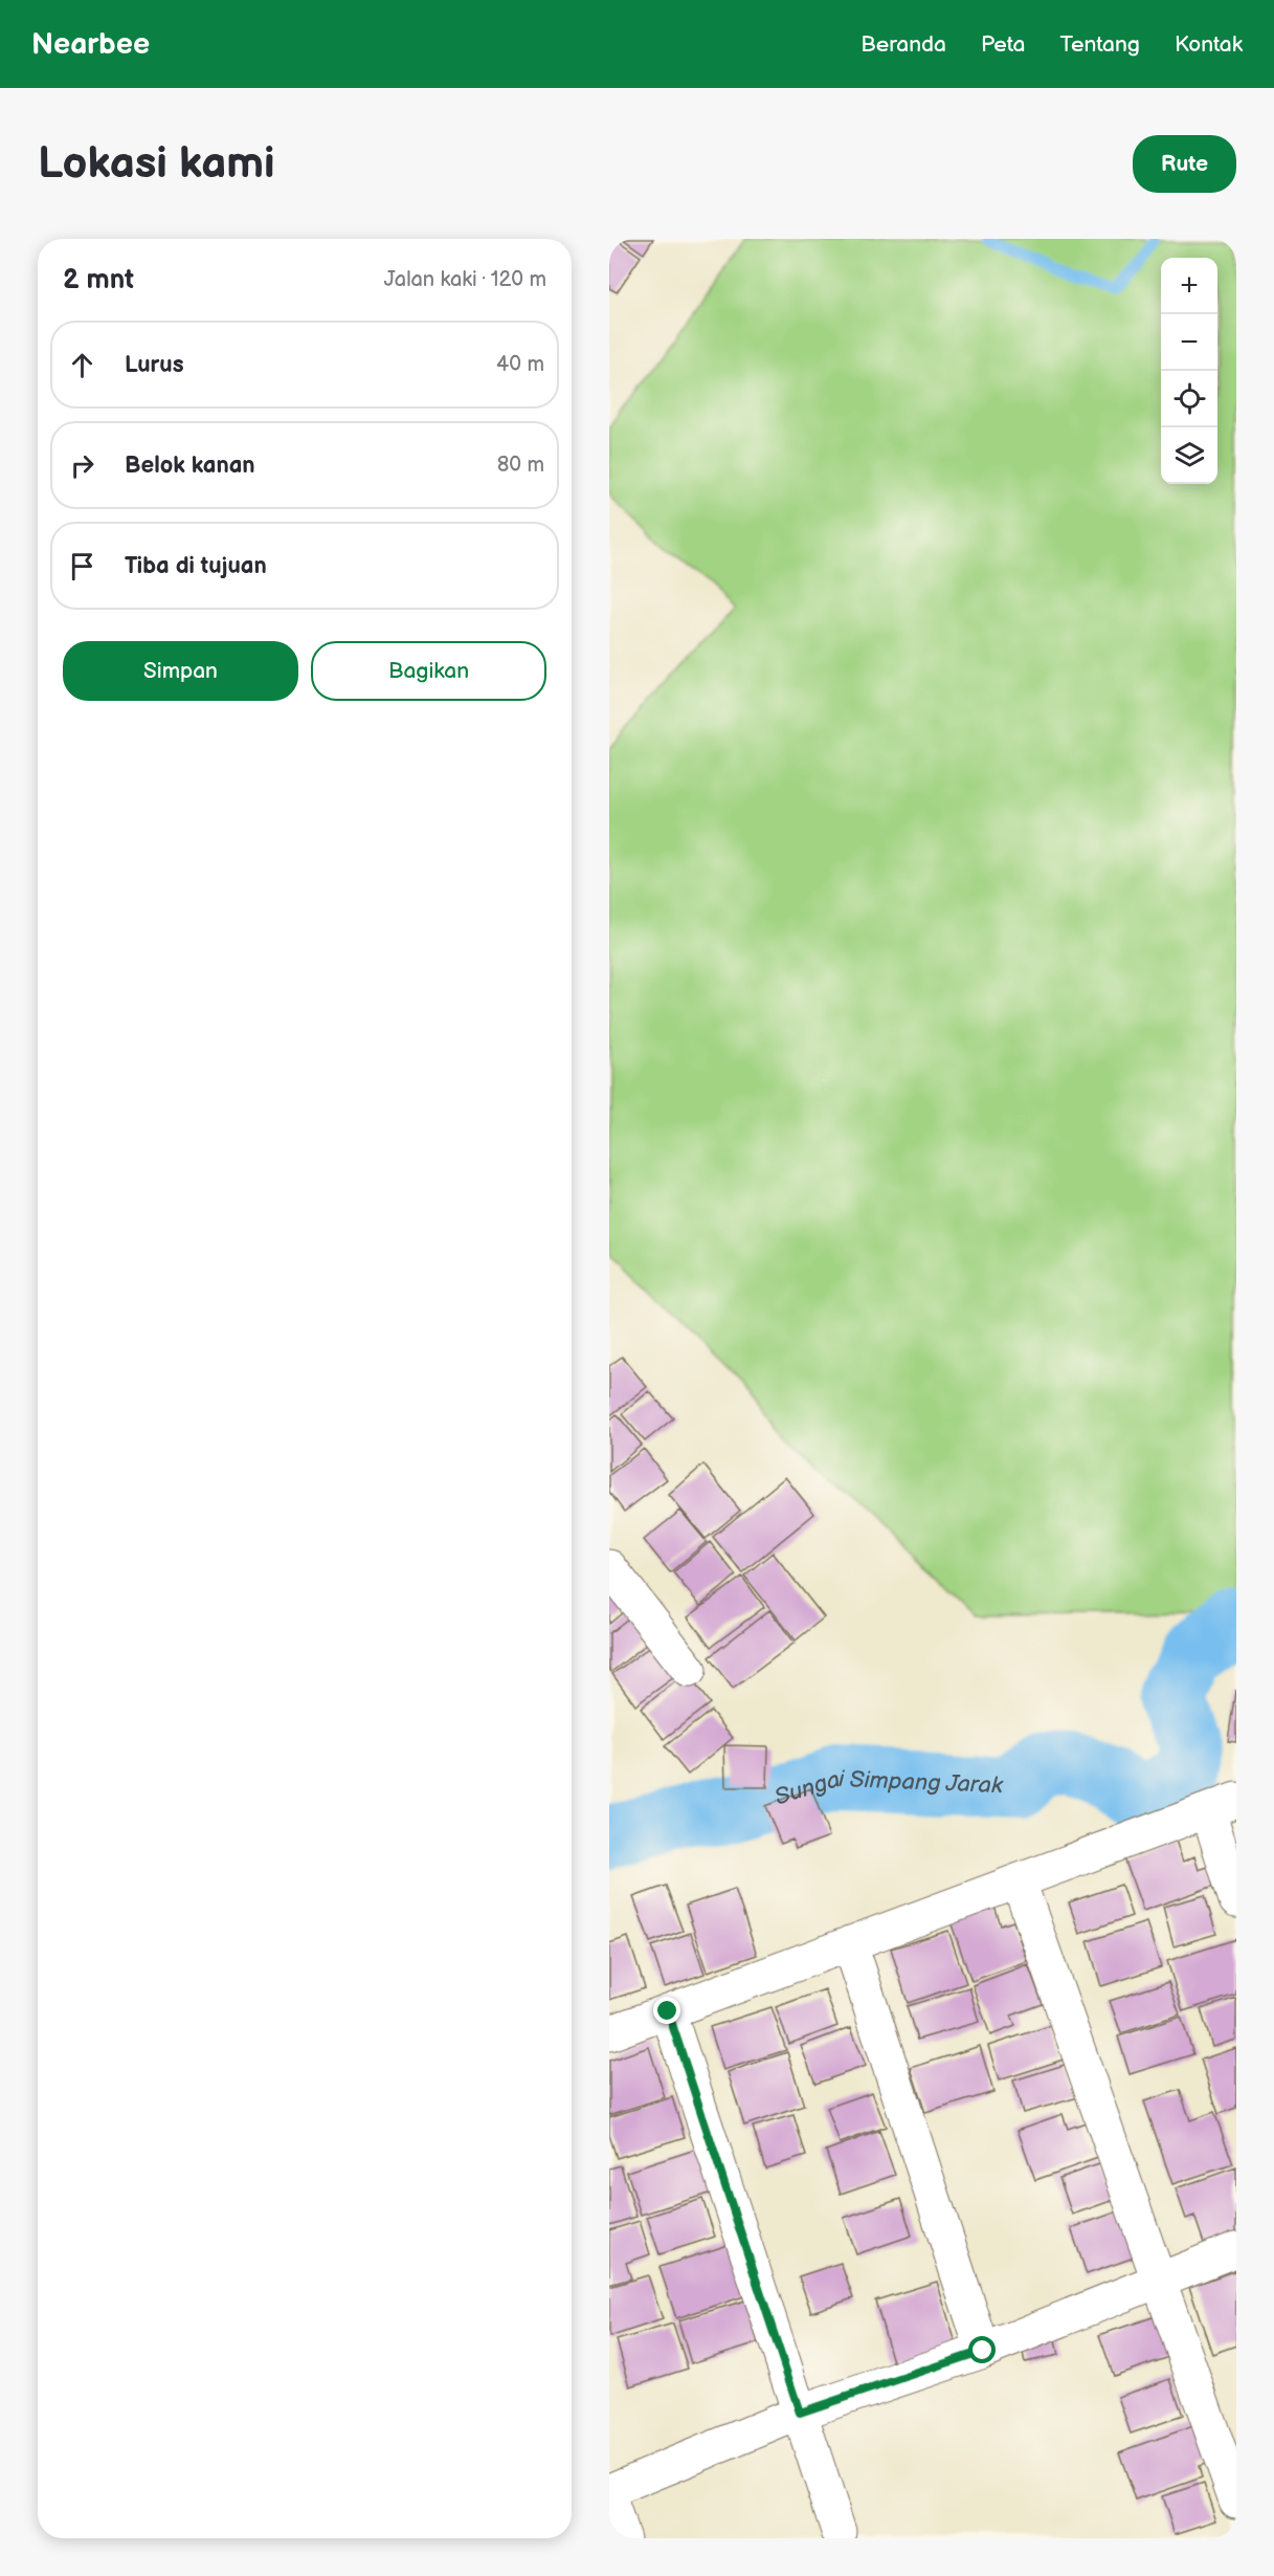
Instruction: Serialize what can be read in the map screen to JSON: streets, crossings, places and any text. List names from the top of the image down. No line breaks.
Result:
{"water":["Sungai Simpang Jarak"],"page":{"header":"Nearbee","nav":["Beranda","Peta","Tentang","Kontak"],"buttons":["Rute",["Simpan","Bagikan"]],"title":"Lokasi kami","heading":["2 mnt","Jalan kaki · 120 m"],"map_buttons":["+","−"],"list":[["Lurus","40 m"],["Belok kanan","80 m"],"Tiba di tujuan"]}}
